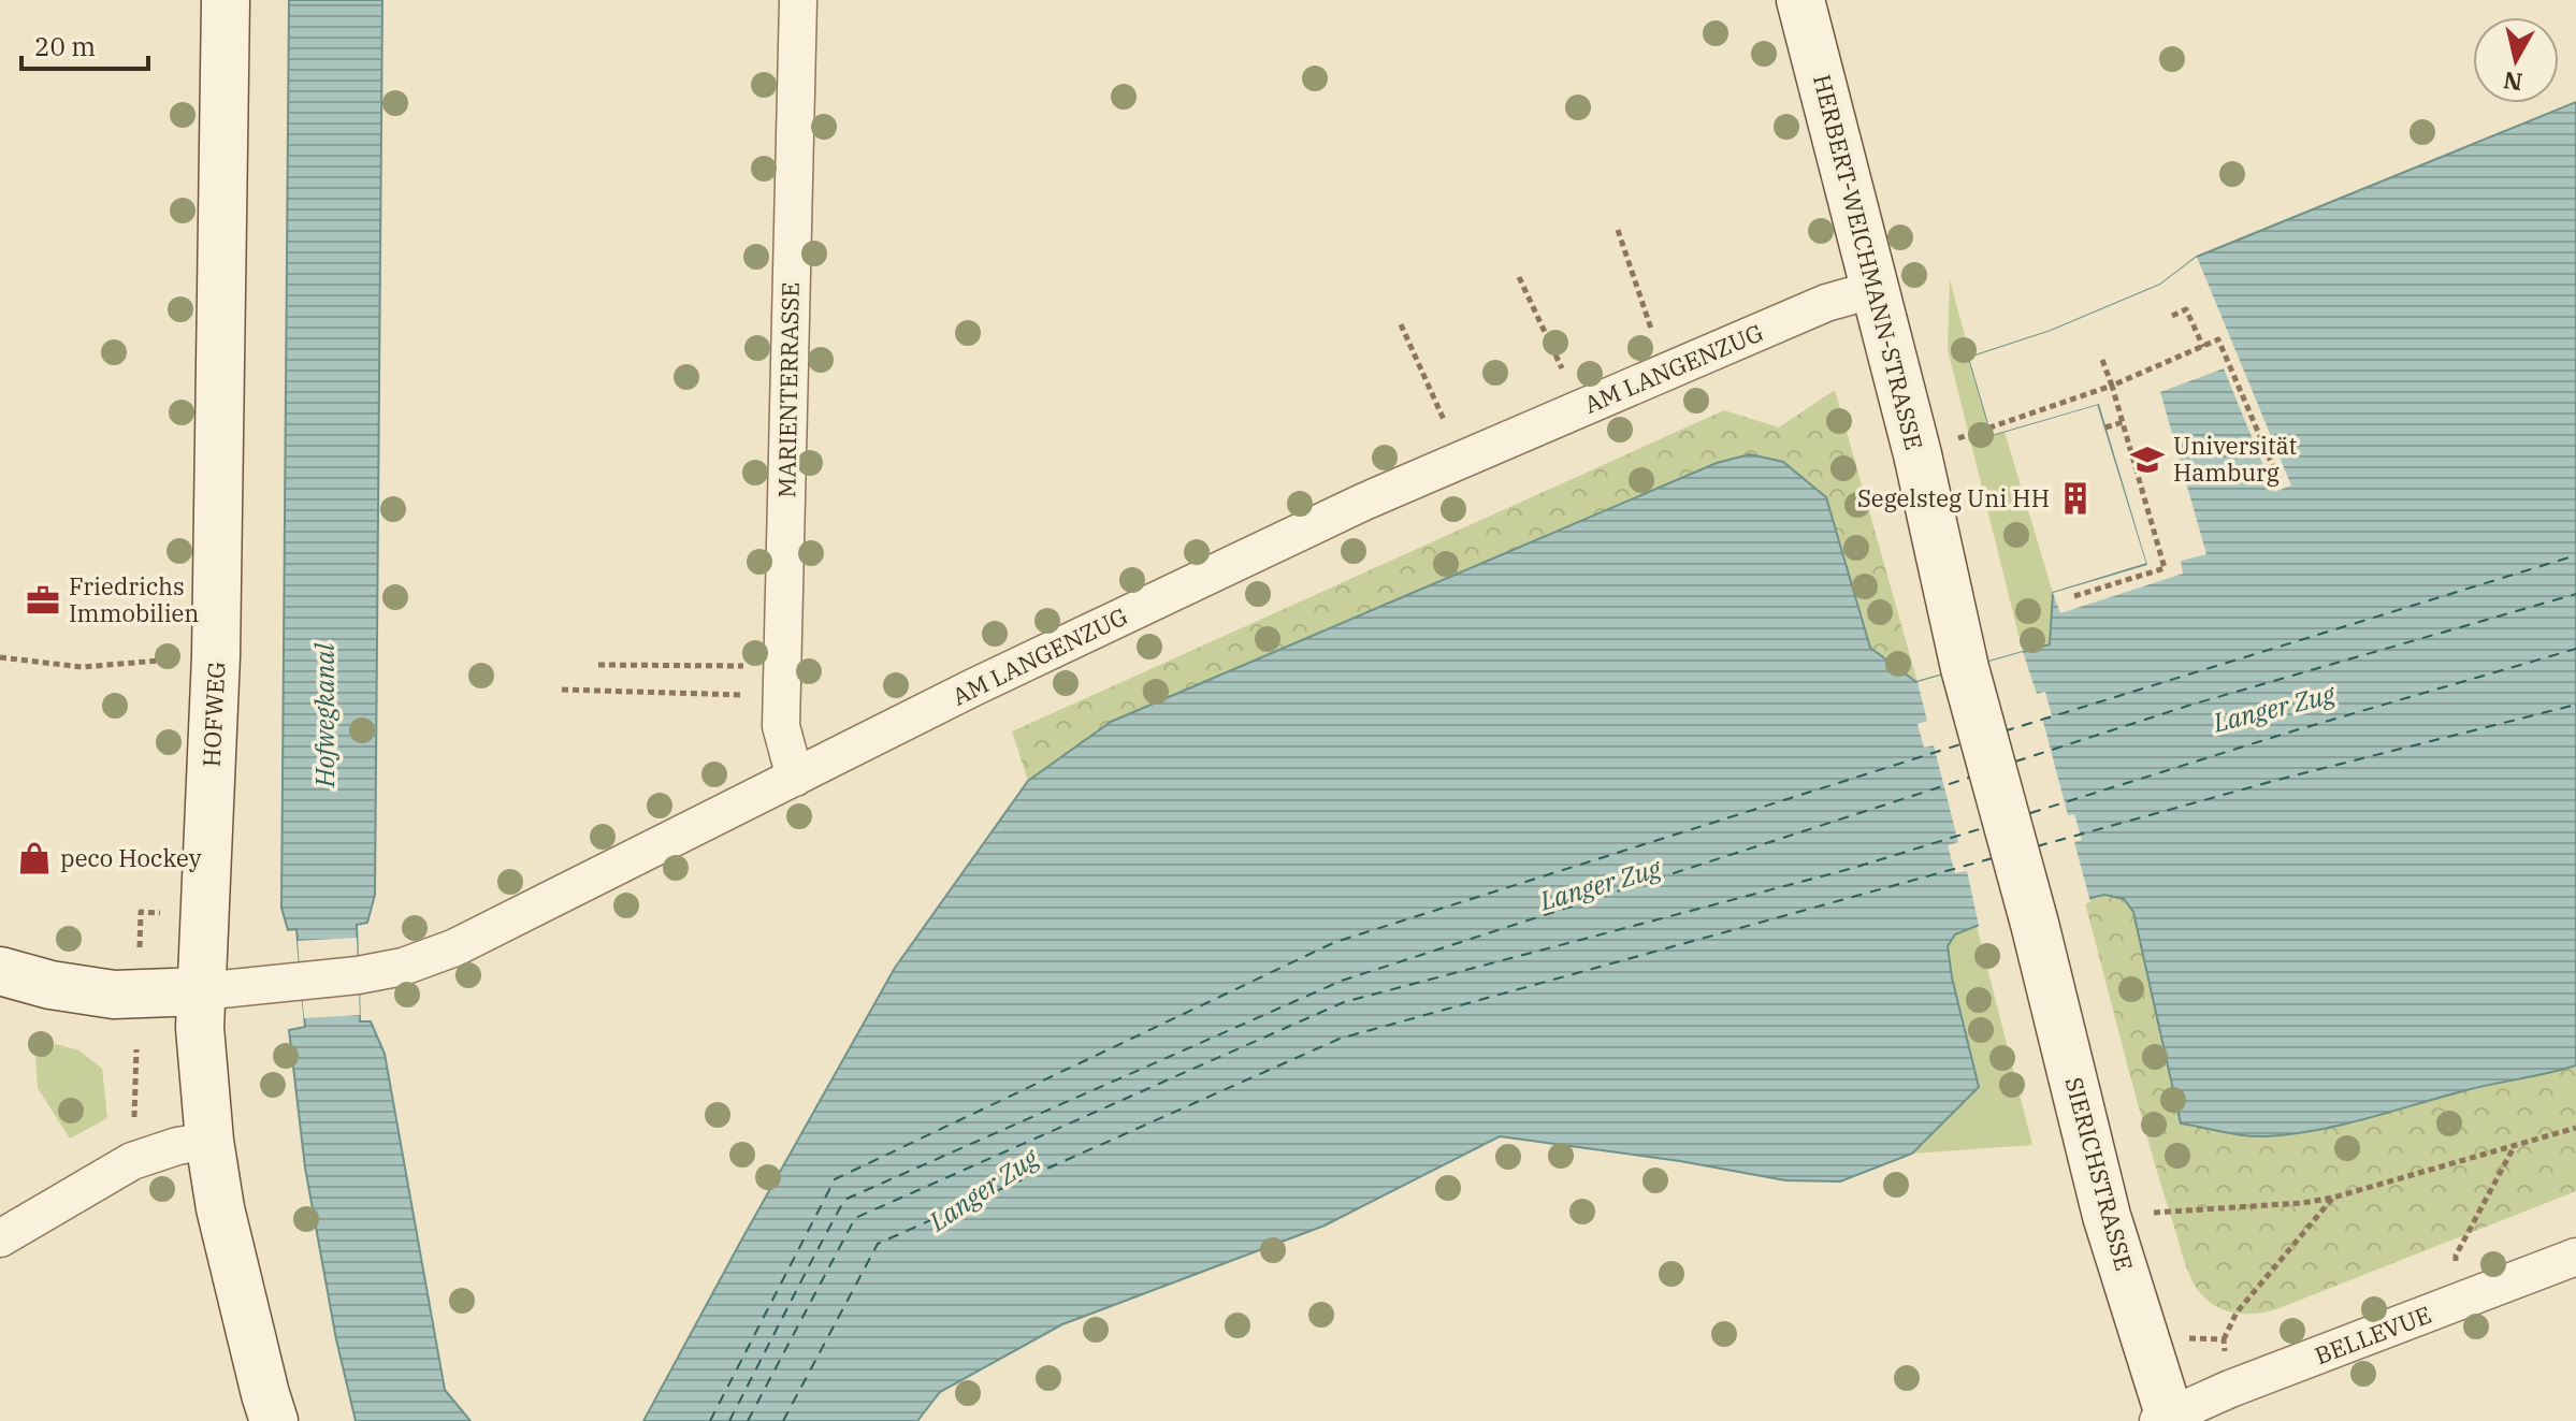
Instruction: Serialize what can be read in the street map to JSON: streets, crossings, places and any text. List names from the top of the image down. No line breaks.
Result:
{"streets":{"street":["HERBERT-WEICHMANN-STRASSE","AM LANGENZUG","MARIENTERRASSE","HOFWEG","SIERICHSTRASSE","BELLEVUE"]},"crossings":[["HERBERT-WEICHMANN-STRASSE","AM LANGENZUG"],["HERBERT-WEICHMANN-STRASSE","SIERICHSTRASSE"],["AM LANGENZUG","MARIENTERRASSE"],["AM LANGENZUG","HOFWEG"],["SIERICHSTRASSE","BELLEVUE"]],"water":["Langer Zug","Hofwegkanal"],"places":{"school or university":["Universität Hamburg"],"building":["Segelsteg Uni HH"],"office":["Friedrichs Immobilien"],"shop":["peco Hockey"]},"scale_bar":"20 m","north":"bottom"}
